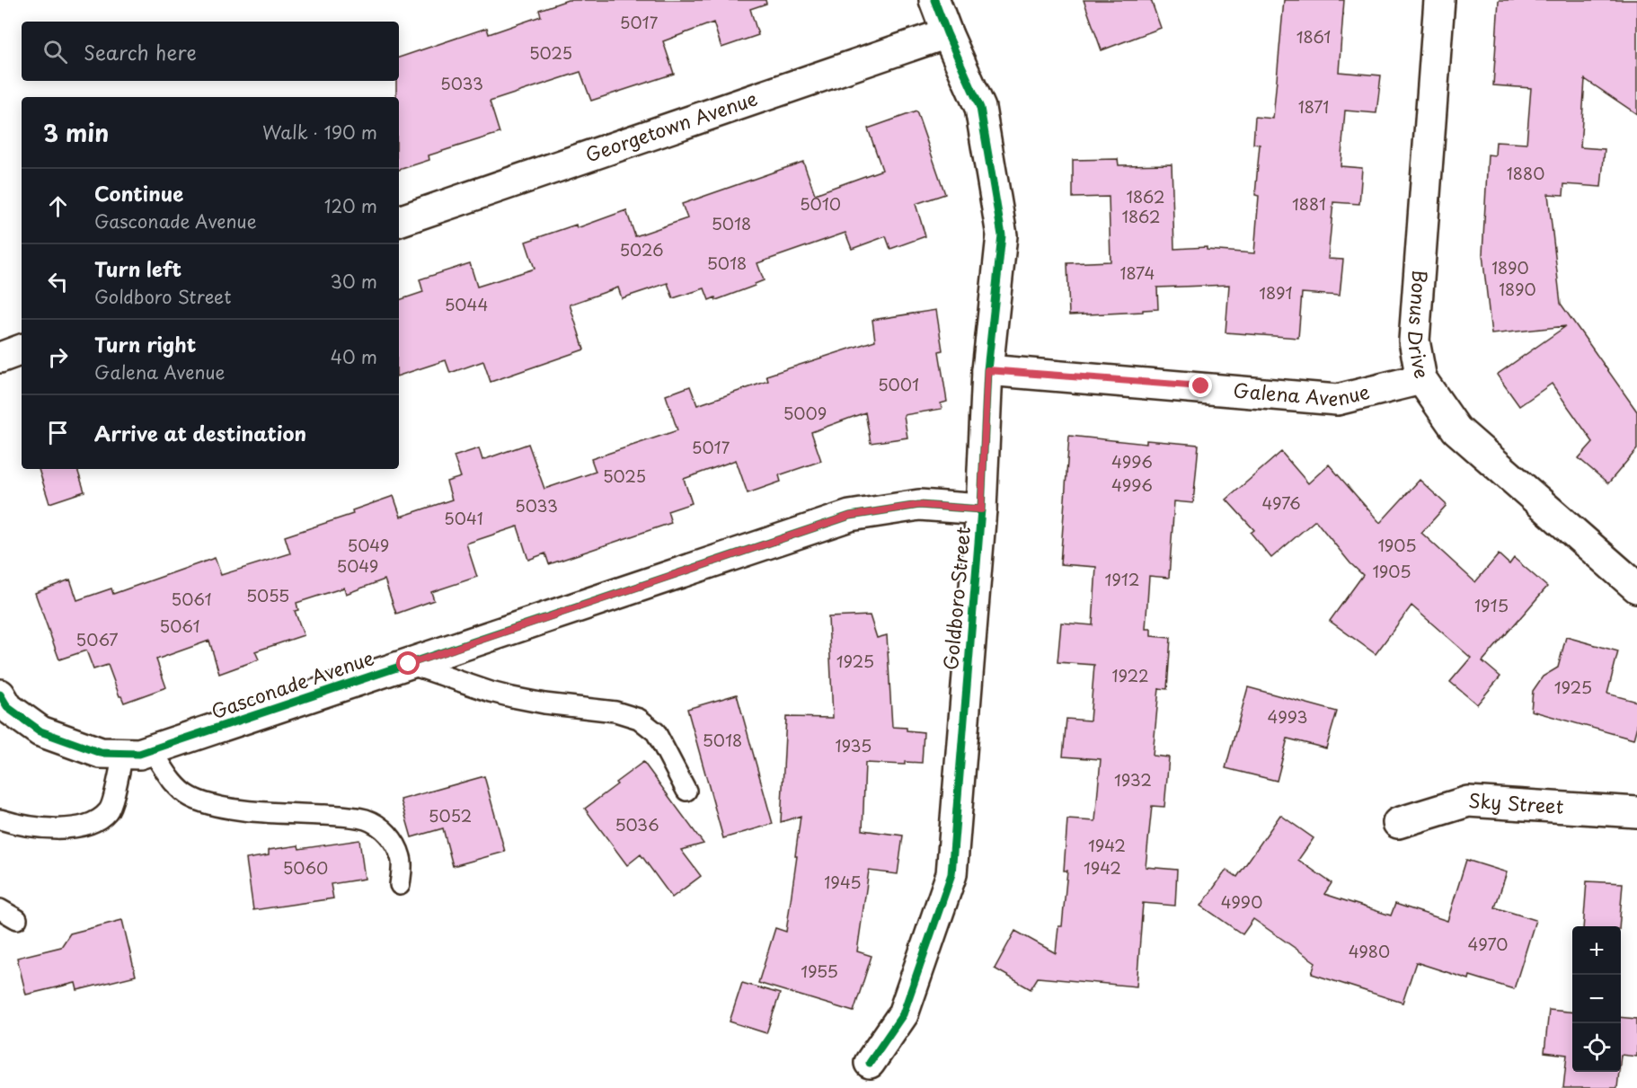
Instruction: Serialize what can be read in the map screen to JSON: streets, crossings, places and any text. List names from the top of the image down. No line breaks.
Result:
{"streets":{"street":["Georgetown Avenue","Bonus Drive","Galena Avenue","Goldboro Street","Gasconade Avenue","Sky Street"]},"crossings":[["Georgetown Avenue","Goldboro Street"],["Bonus Drive","Galena Avenue"],["Galena Avenue","Goldboro Street"],["Goldboro Street","Gasconade Avenue"]],"house_numbers":["5017","1861","5025","5033","1871","1880","1862","5010","1881","1862","5018","5026","5018","1890","1874","1890","1891","5044","5001","5009","5017","4996","5025","4996","4976","5033","5041","5049","1905","5049","1905","1912","5055","5061","1915","5061","5067","1925","1922","1925","4993","5018","1935","1932","5052","5036","1942","5060","1942","1945","4990","4970","4980","1955"],"page":{"search":"Search here","heading":["3 min","Walk · 190 m"],"list":[["Continue","Gasconade Avenue","120 m"],["Turn left","Goldboro Street","30 m"],["Turn right","Galena Avenue","40 m"],"Arrive at destination"],"map_buttons":["+","−"]}}
